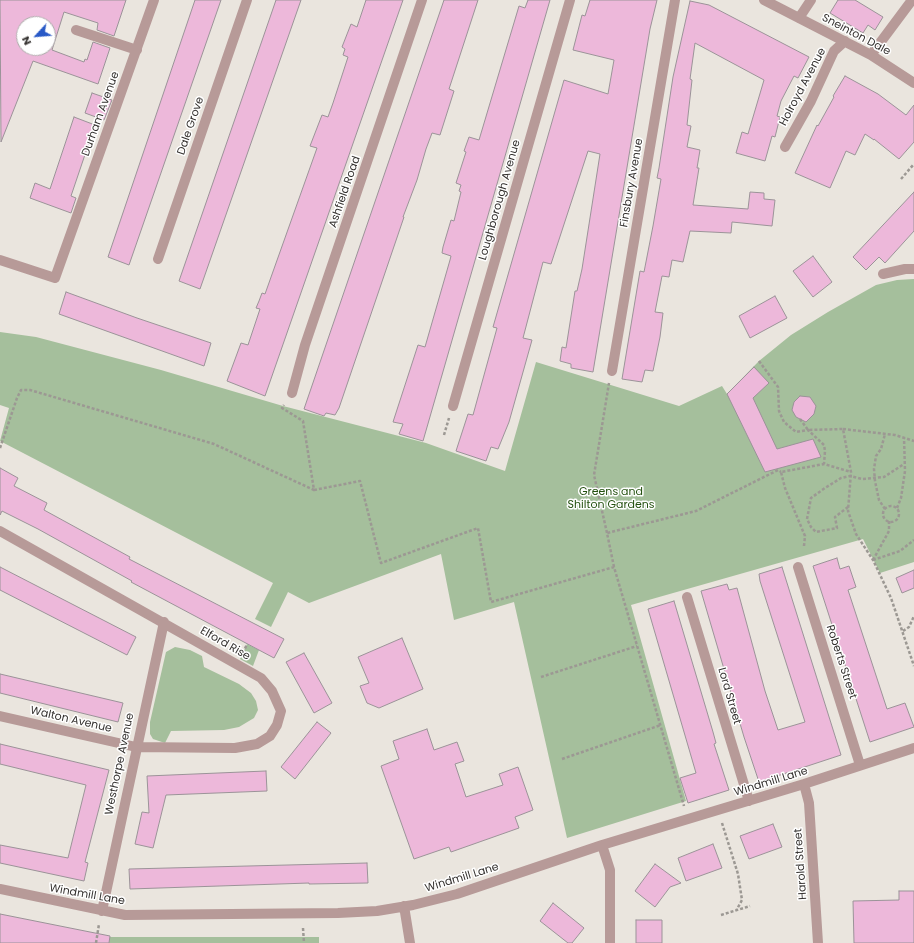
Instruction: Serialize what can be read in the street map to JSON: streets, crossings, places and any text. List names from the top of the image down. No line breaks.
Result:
{"streets":{"street":["Sneinton Dale","Holroyd Avenue","Durham Avenue","Dale Grove","Finsbury Avenue","Ashfield Road","Loughborough Avenue","Elford Rise","Roberts Street","Lord Street","Walton Avenue","Westhorpe Avenue","Windmill Lane","Harold Street"]},"crossings":[["Sneinton Dale","Holroyd Avenue"],["Elford Rise","Walton Avenue"],["Elford Rise","Westhorpe Avenue"],["Roberts Street","Windmill Lane"],["Lord Street","Windmill Lane"],["Walton Avenue","Westhorpe Avenue"],["Westhorpe Avenue","Windmill Lane"],["Windmill Lane","Harold Street"]],"parks":["Greens and Shilton Gardens"],"north":"bottom left"}
